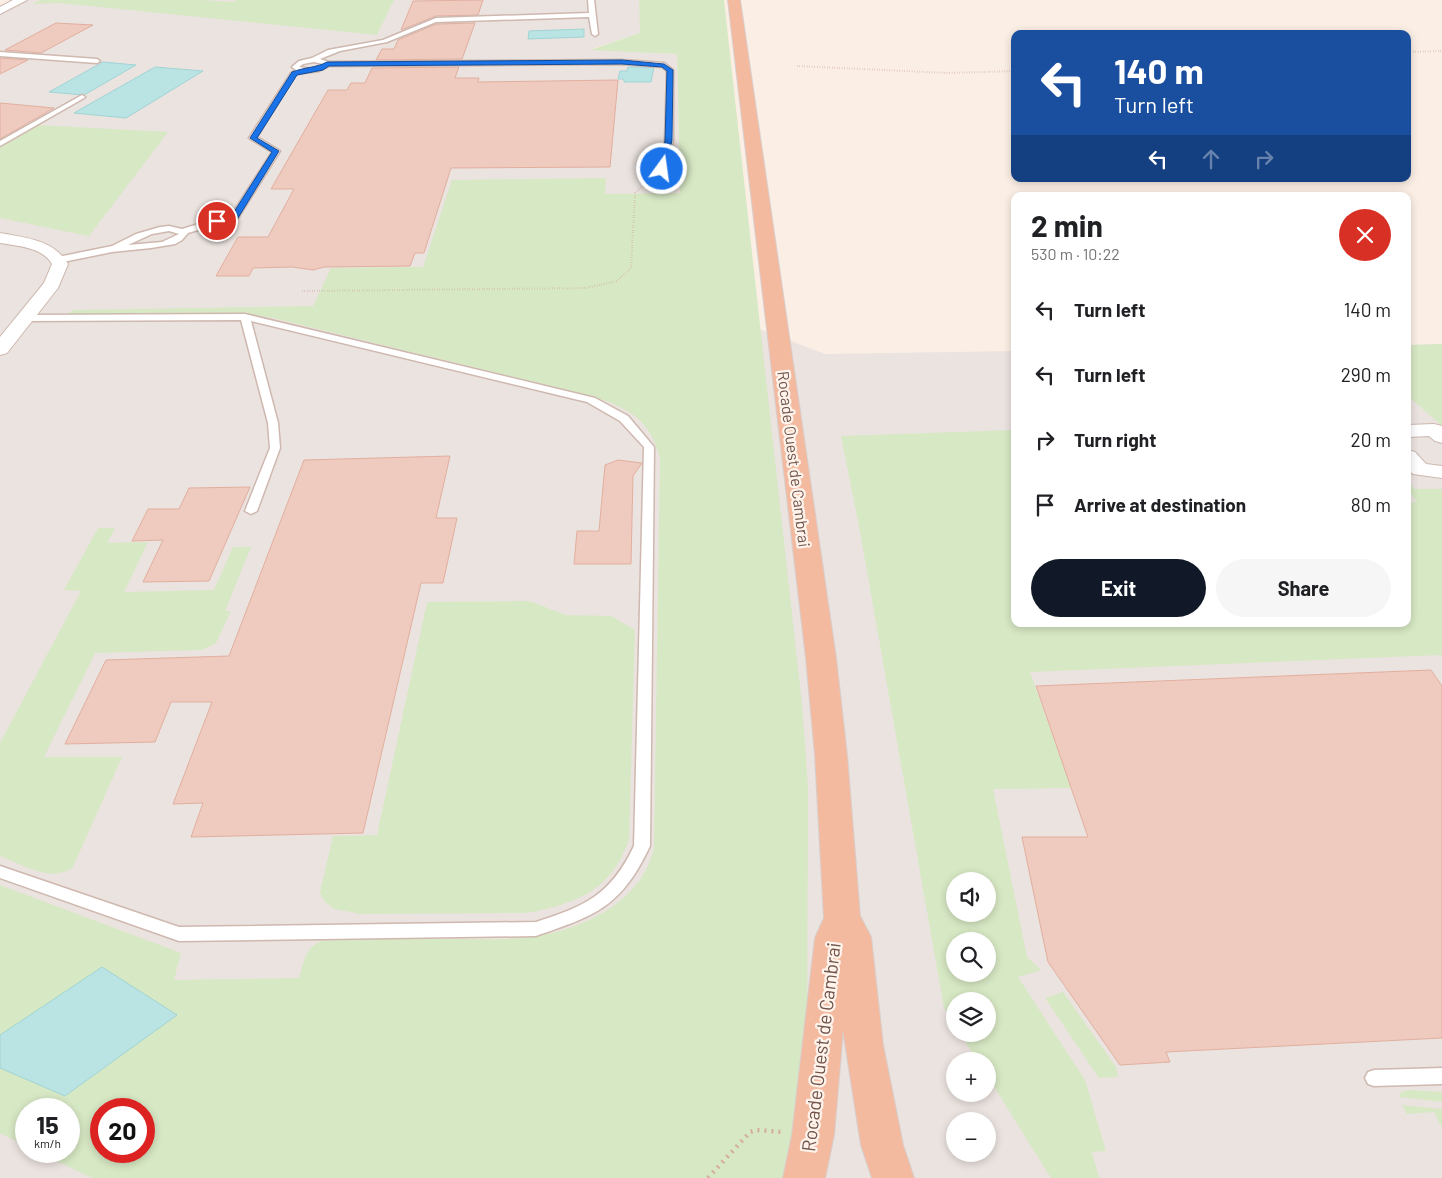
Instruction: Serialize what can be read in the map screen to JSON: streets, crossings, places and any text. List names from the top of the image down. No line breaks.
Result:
{"streets":{"highway":["Rocade Ouest de Cambrai"]},"page":{"turn":["140 m","Turn left"],"heading":["2 min","530 m · 10:22"],"list":[{"name":"Turn left","value":"140 m"},{"name":"Turn left","value":"290 m"},{"name":"Turn right","value":"20 m"},{"name":"Arrive at destination","value":"80 m"}],"buttons":["Exit","Share"],"map_buttons":["+","−"],"speed":"15 km/h","limit":"20"}}
